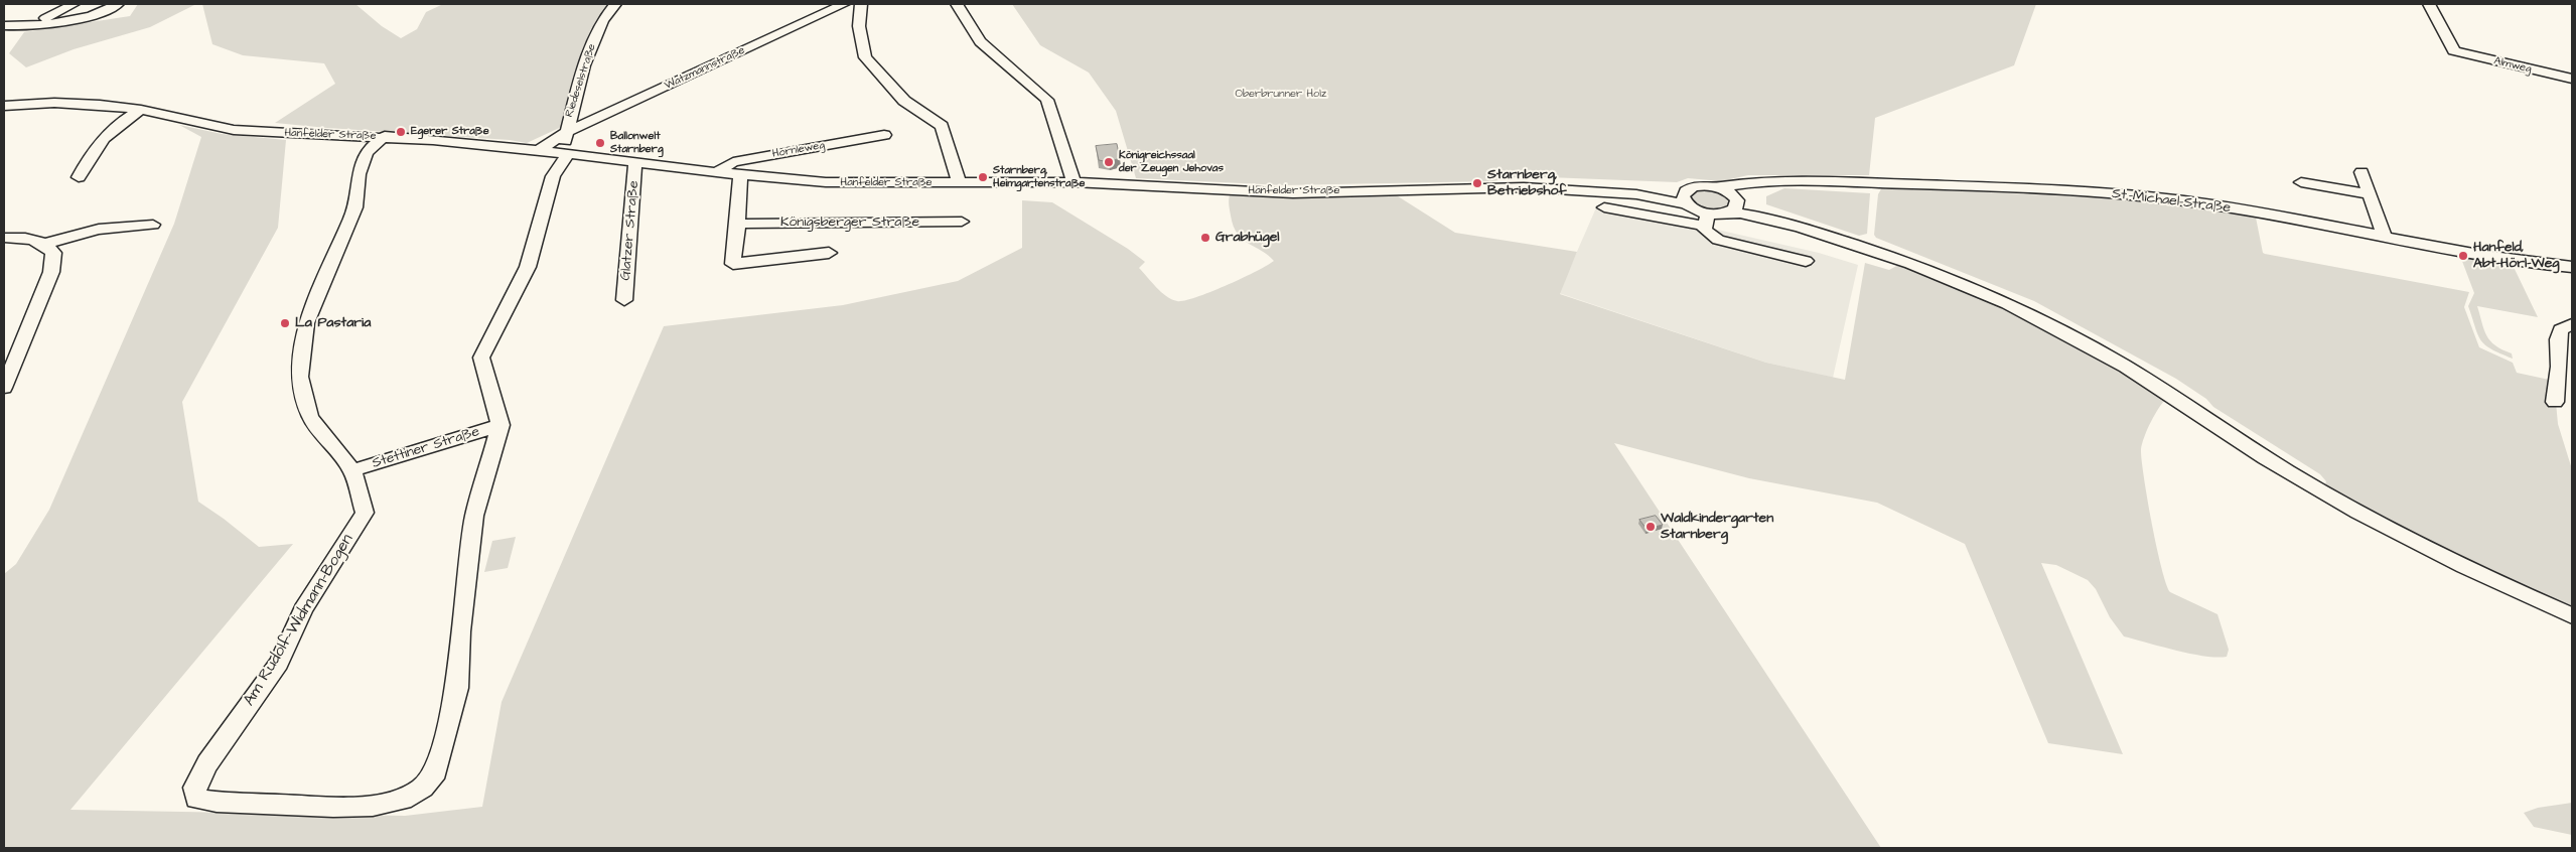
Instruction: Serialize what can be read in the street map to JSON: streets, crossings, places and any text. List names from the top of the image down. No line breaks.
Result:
{"streets":{"street":["Almweg","Watzmannstraße","Riedeselstraße","Hanfelder Straße","Hörnleweg","St.-Michael-Straße","Königsberger Straße","Glatzer Straße","Stettiner Straße","Am Rudolf-Widmann-Bogen"]},"crossings":[["Watzmannstraße","Riedeselstraße"],["Watzmannstraße","Hanfelder Straße"],["Riedeselstraße","Hanfelder Straße"],["Riedeselstraße","Stettiner Straße"],["Riedeselstraße","Am Rudolf-Widmann-Bogen"],["Hanfelder Straße","Hörnleweg"],["Hanfelder Straße","St.-Michael-Straße"],["Hanfelder Straße","Glatzer Straße"],["Stettiner Straße","Am Rudolf-Widmann-Bogen"]],"parks":["Oberbrunner Holz"],"places":["Egerer Straße","Ballonwelt Starnberg","Königreichssaal der Zeugen Jehovas","Starnberg, Heimgartenstraße","Starnberg, Betriebshof","Grabhügel","Hanfeld, Abt-Hörl-Weg","La Pastaria","Waldkindergarten Starnberg"]}
